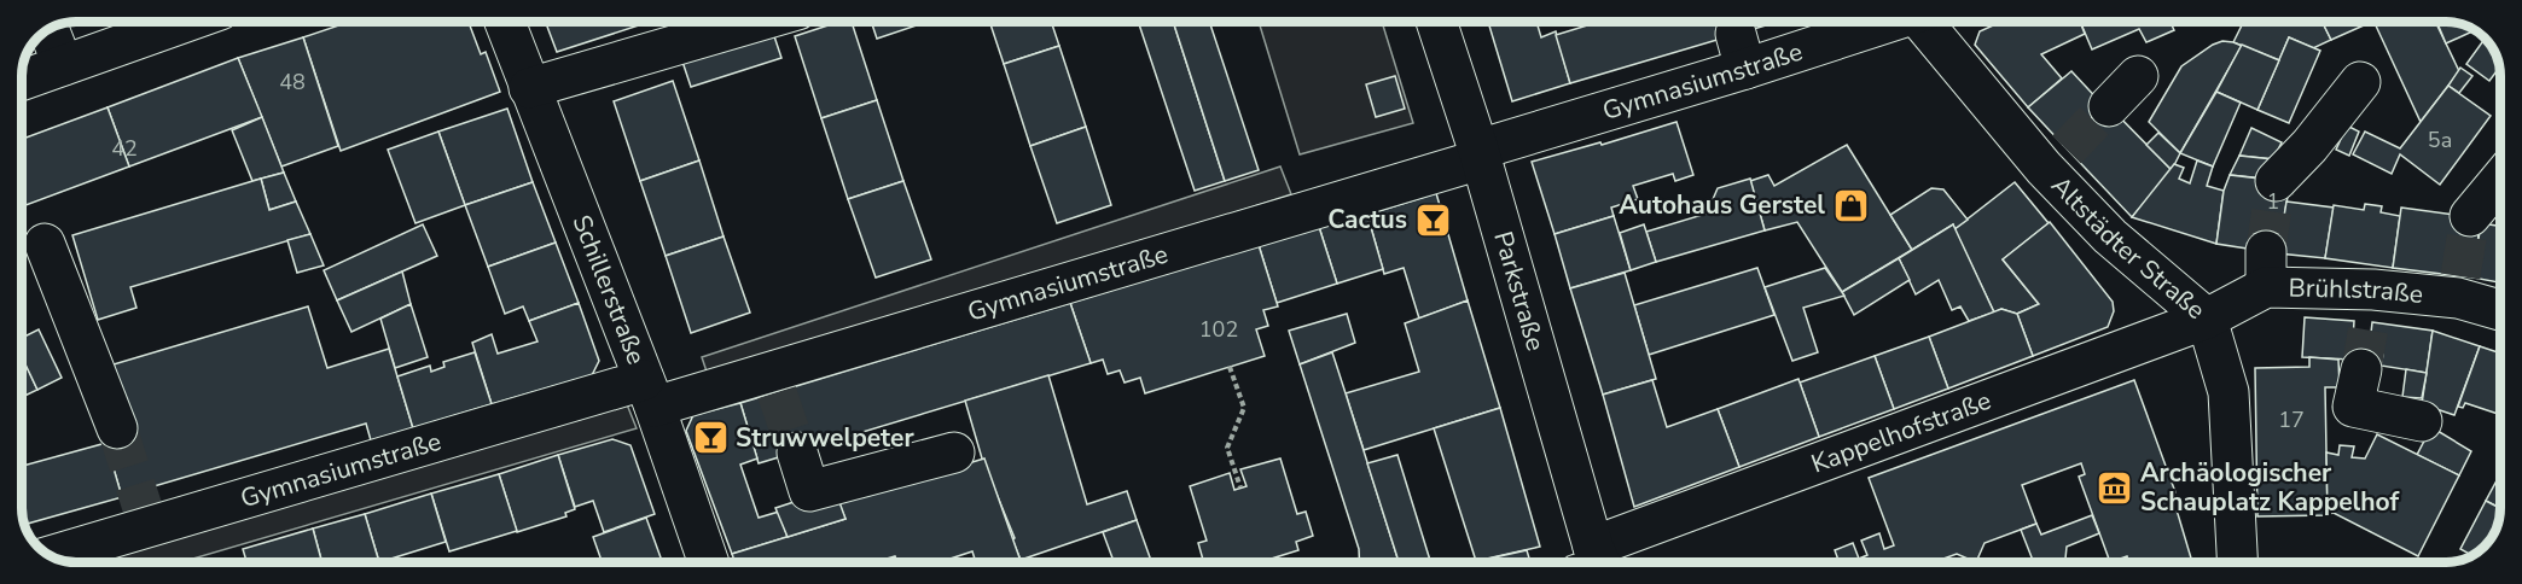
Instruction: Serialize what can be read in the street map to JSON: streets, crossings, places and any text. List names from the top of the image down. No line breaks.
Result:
{"streets":{"street":["Gymnasiumstraße","Altstädter Straße","Schillerstraße","Parkstraße","Brühlstraße","Kappelhofstraße"]},"crossings":[["Gymnasiumstraße","Schillerstraße"],["Gymnasiumstraße","Parkstraße"],["Altstädter Straße","Brühlstraße"],["Altstädter Straße","Kappelhofstraße"],["Brühlstraße","Kappelhofstraße"]],"places":{"shop":["Autohaus Gerstel"],"bar":["Cactus","Struwwelpeter"],"museum":["Archäologischer Schauplatz Kappelhof"]},"house_numbers":["48","5a","42","1","102","17"]}
